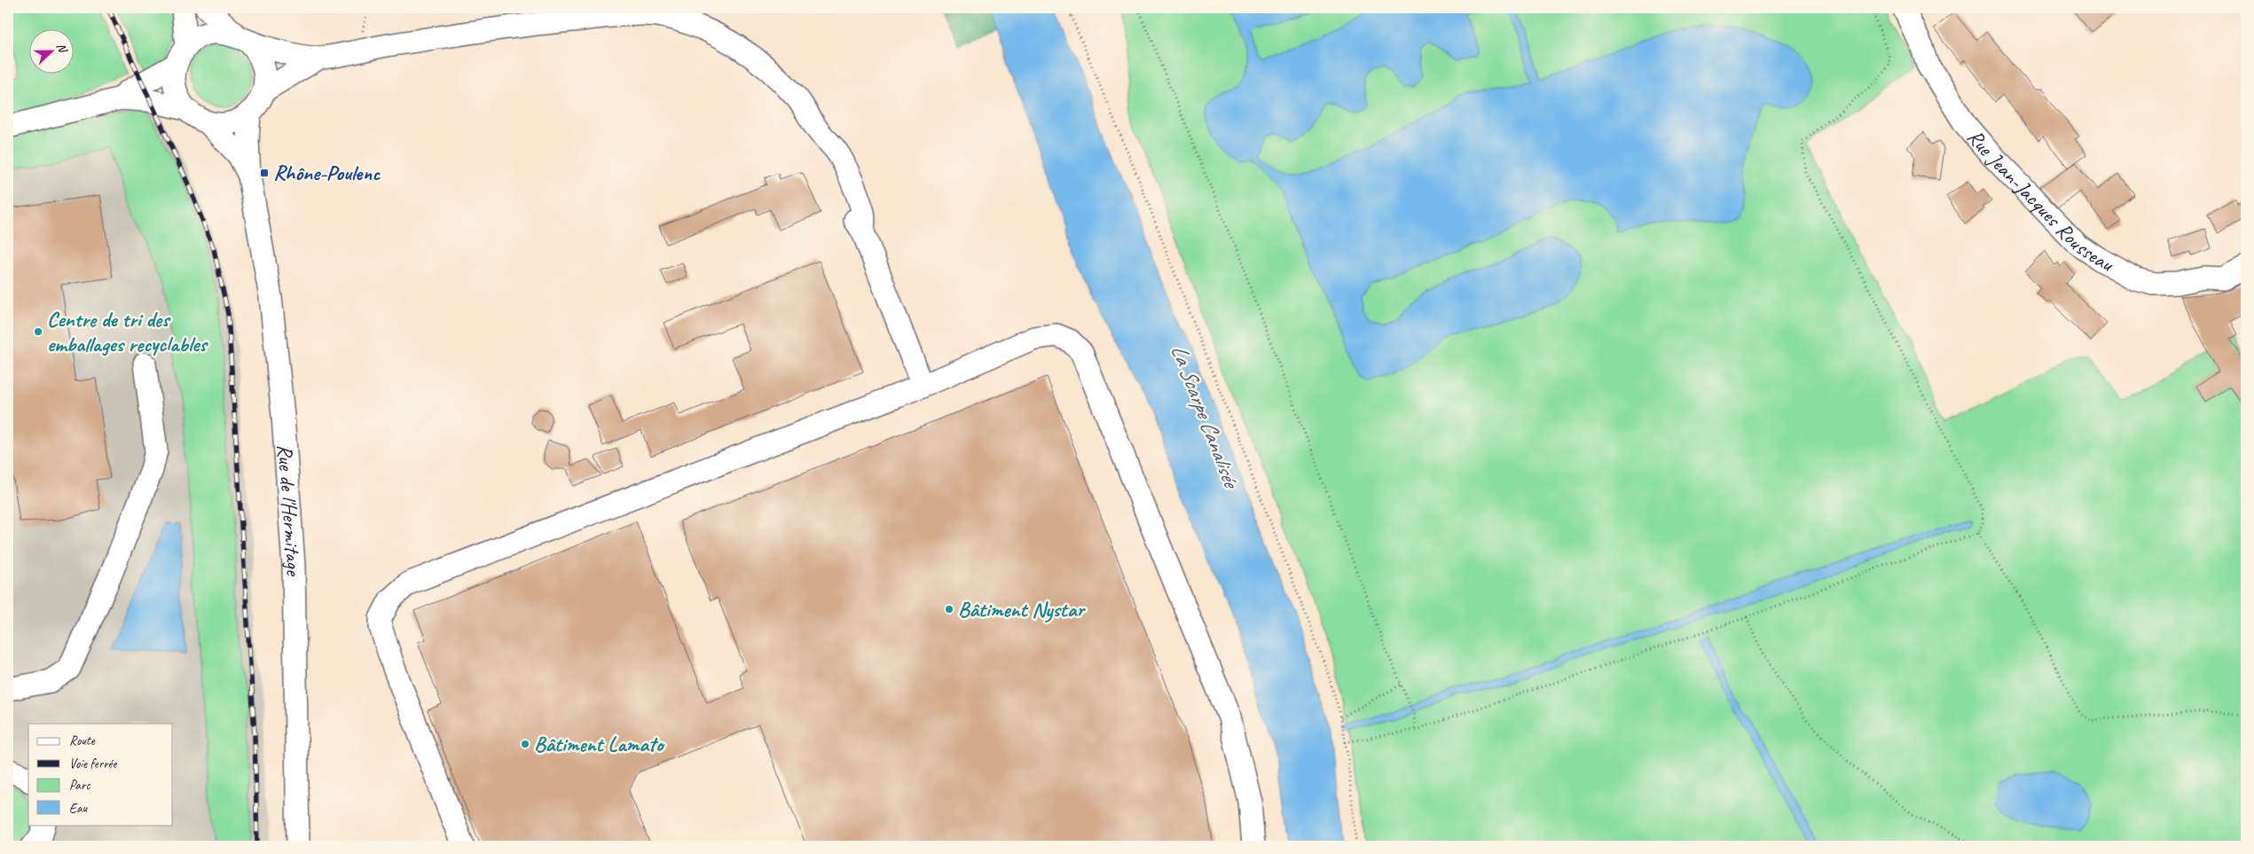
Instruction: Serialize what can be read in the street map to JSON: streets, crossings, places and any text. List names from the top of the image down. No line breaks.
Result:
{"streets":{"street":["Rue Jean-Jacques Rousseau","Rue de l'Hermitage"]},"water":["La Scarpe Canalisée"],"places":{"transit":["Rhône-Poulenc"],"other":["Centre de tri des emballages recyclables","Bâtiment Nystar","Bâtiment Lamato"]},"legend":["Route","Voie ferrée","Parc","Eau"],"north":"right"}
